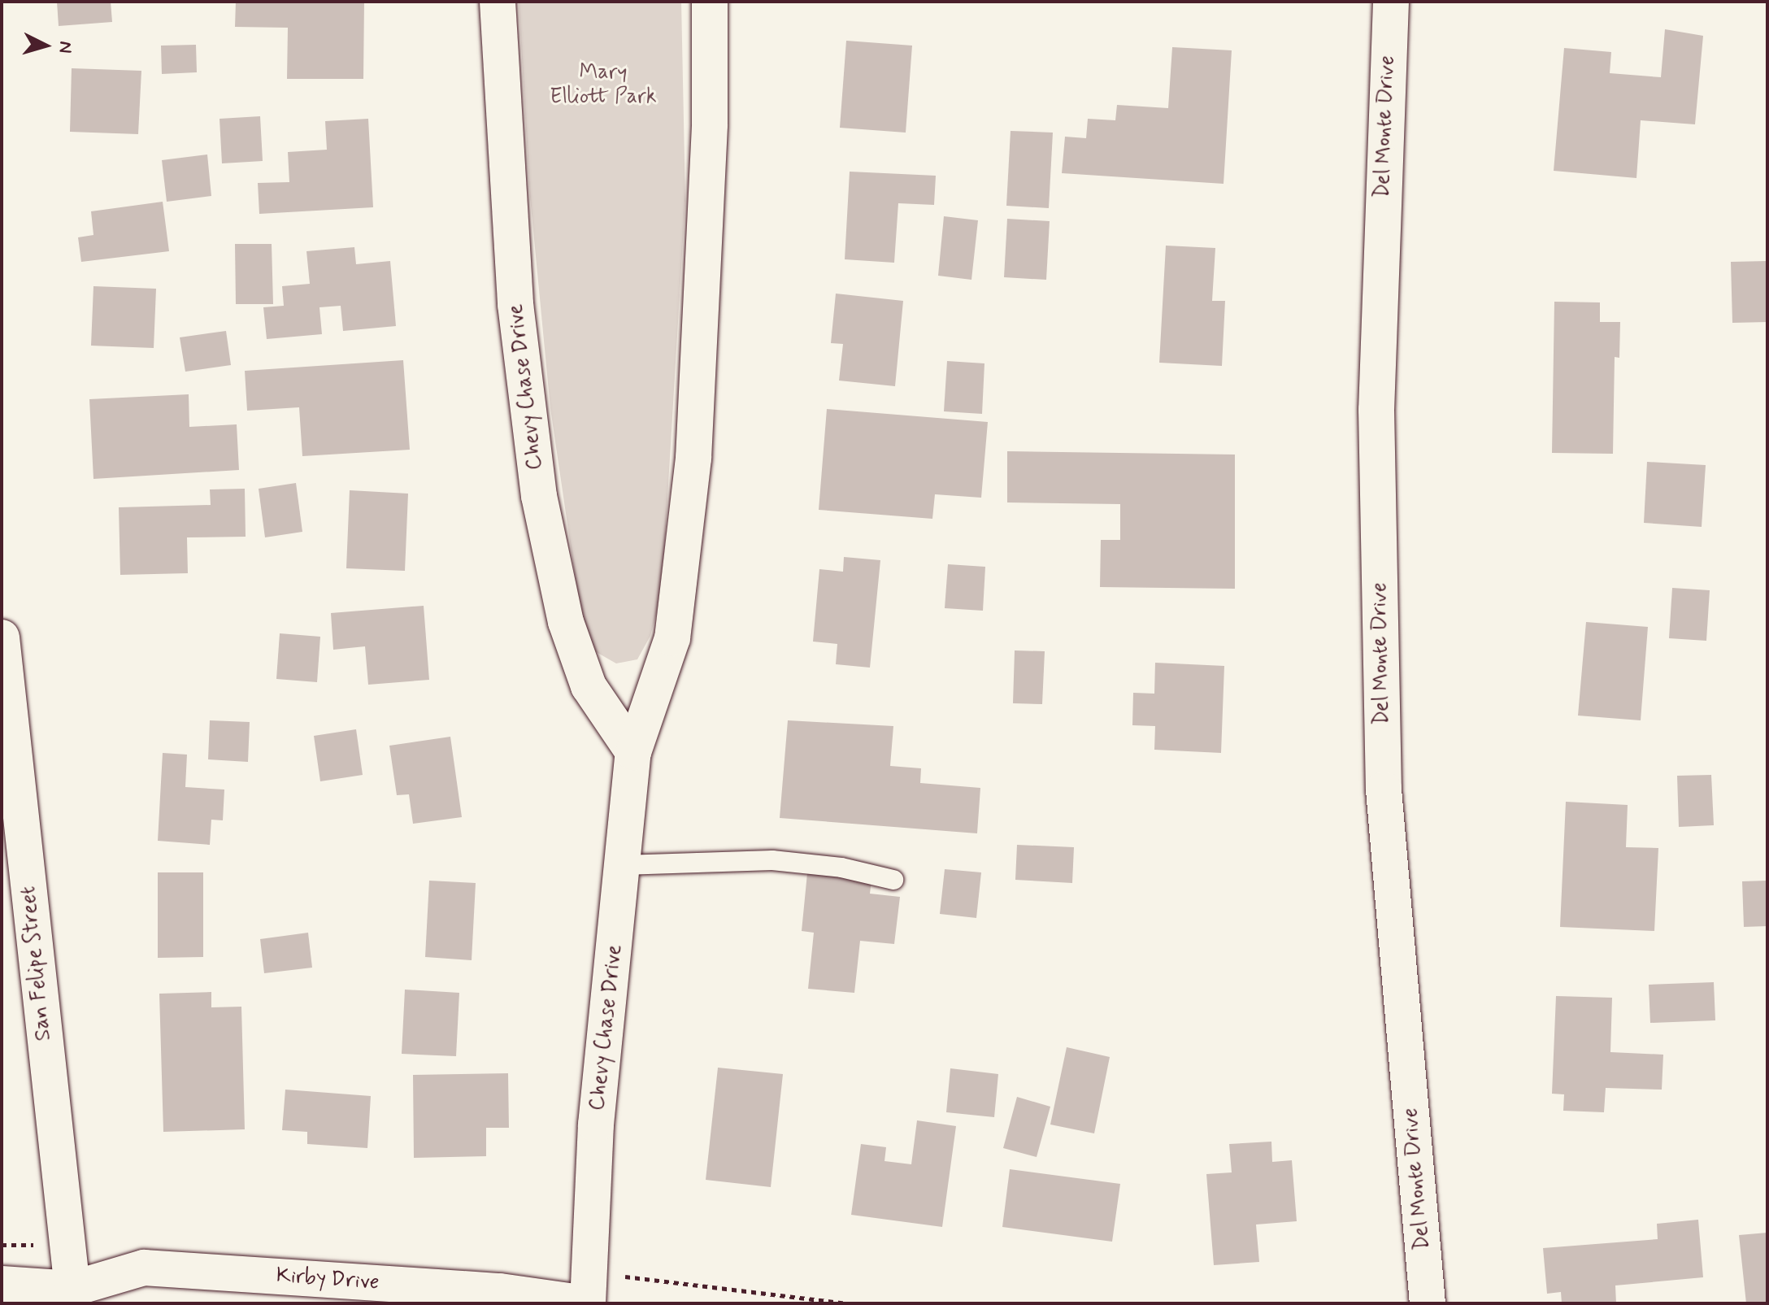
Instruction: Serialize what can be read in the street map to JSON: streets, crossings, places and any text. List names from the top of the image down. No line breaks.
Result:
{"streets":{"street":["Del Monte Drive","Chevy Chase Drive","San Felipe Street","Kirby Drive"]},"crossings":[["Chevy Chase Drive","Kirby Drive"],["San Felipe Street","Kirby Drive"]],"parks":["Mary Elliott Park"],"north":"right"}
